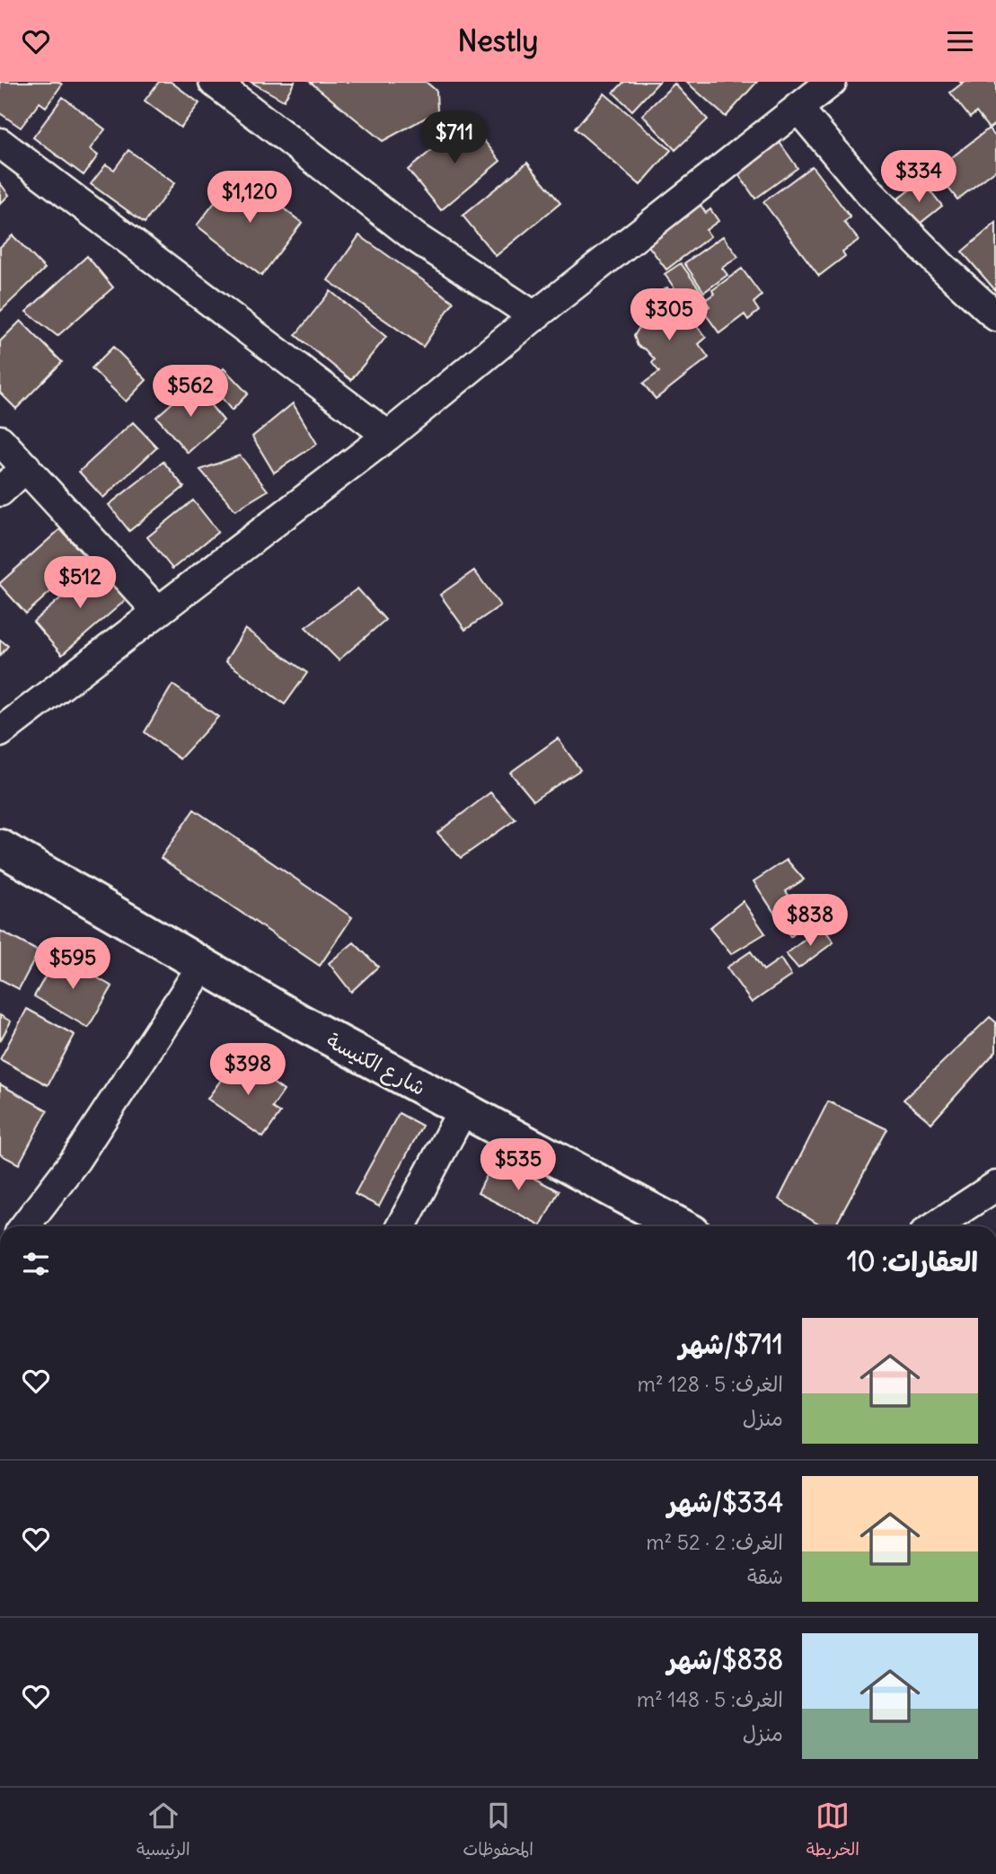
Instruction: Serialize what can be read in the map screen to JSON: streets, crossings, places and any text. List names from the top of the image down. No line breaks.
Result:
{"streets":{"main road":["شارع الكنيسة"]},"page":{"header":"Nestly","price":["$711","$334","$1,120","$305","$562","$512","$838","$595","$398","$535"],"heading":"العقارات: 10","list":[{"name":"$711/شهر","note":"الغرف: 5 · 128 m² · منزل"},{"name":"$334/شهر","note":"الغرف: 2 · 52 m² · شقة"},{"name":"$838/شهر","note":"الغرف: 5 · 148 m² · منزل"}],"tabs":["الخريطة","المحفوظات","الرئيسية"]}}
